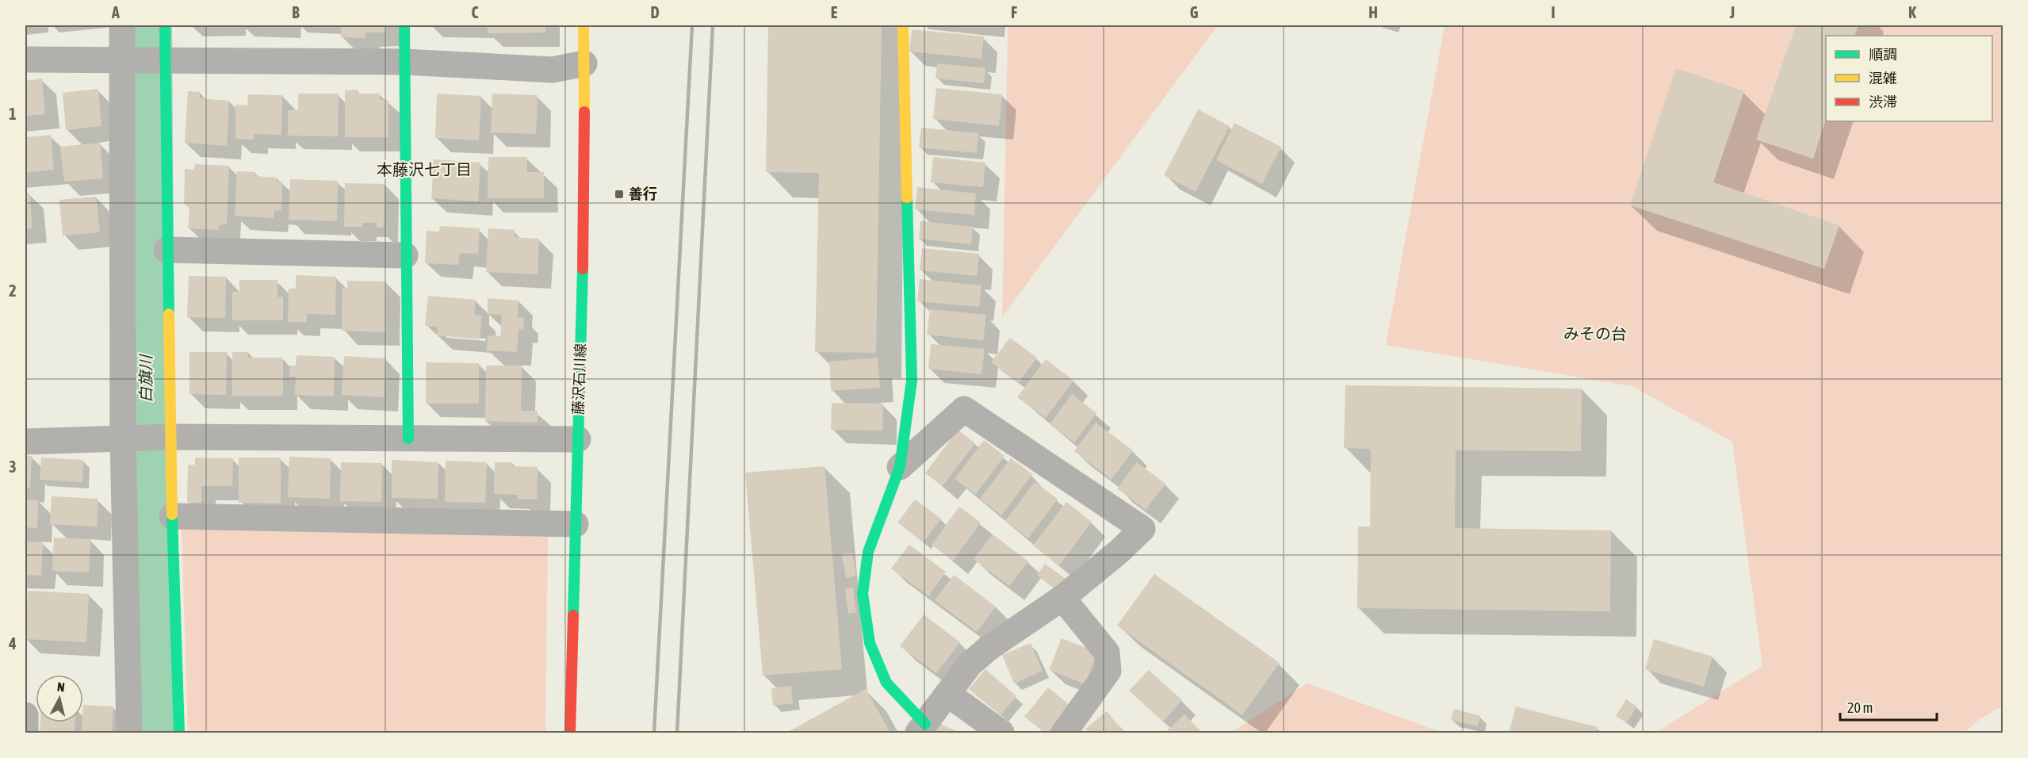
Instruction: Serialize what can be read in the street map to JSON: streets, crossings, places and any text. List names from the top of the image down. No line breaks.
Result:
{"streets":{"street":["藤沢石川線"]},"districts":["本藤沢七丁目","みその台"],"water":["白旗川"],"places":{"transit":["善行"]},"legend":["順調","混雑","渋滞"],"scale_bar":"20 m","north":"top","grid":{"columns":["A","B","C","D","E","F","G","H","I","J","K"],"rows":["1","2","3","4"]}}
